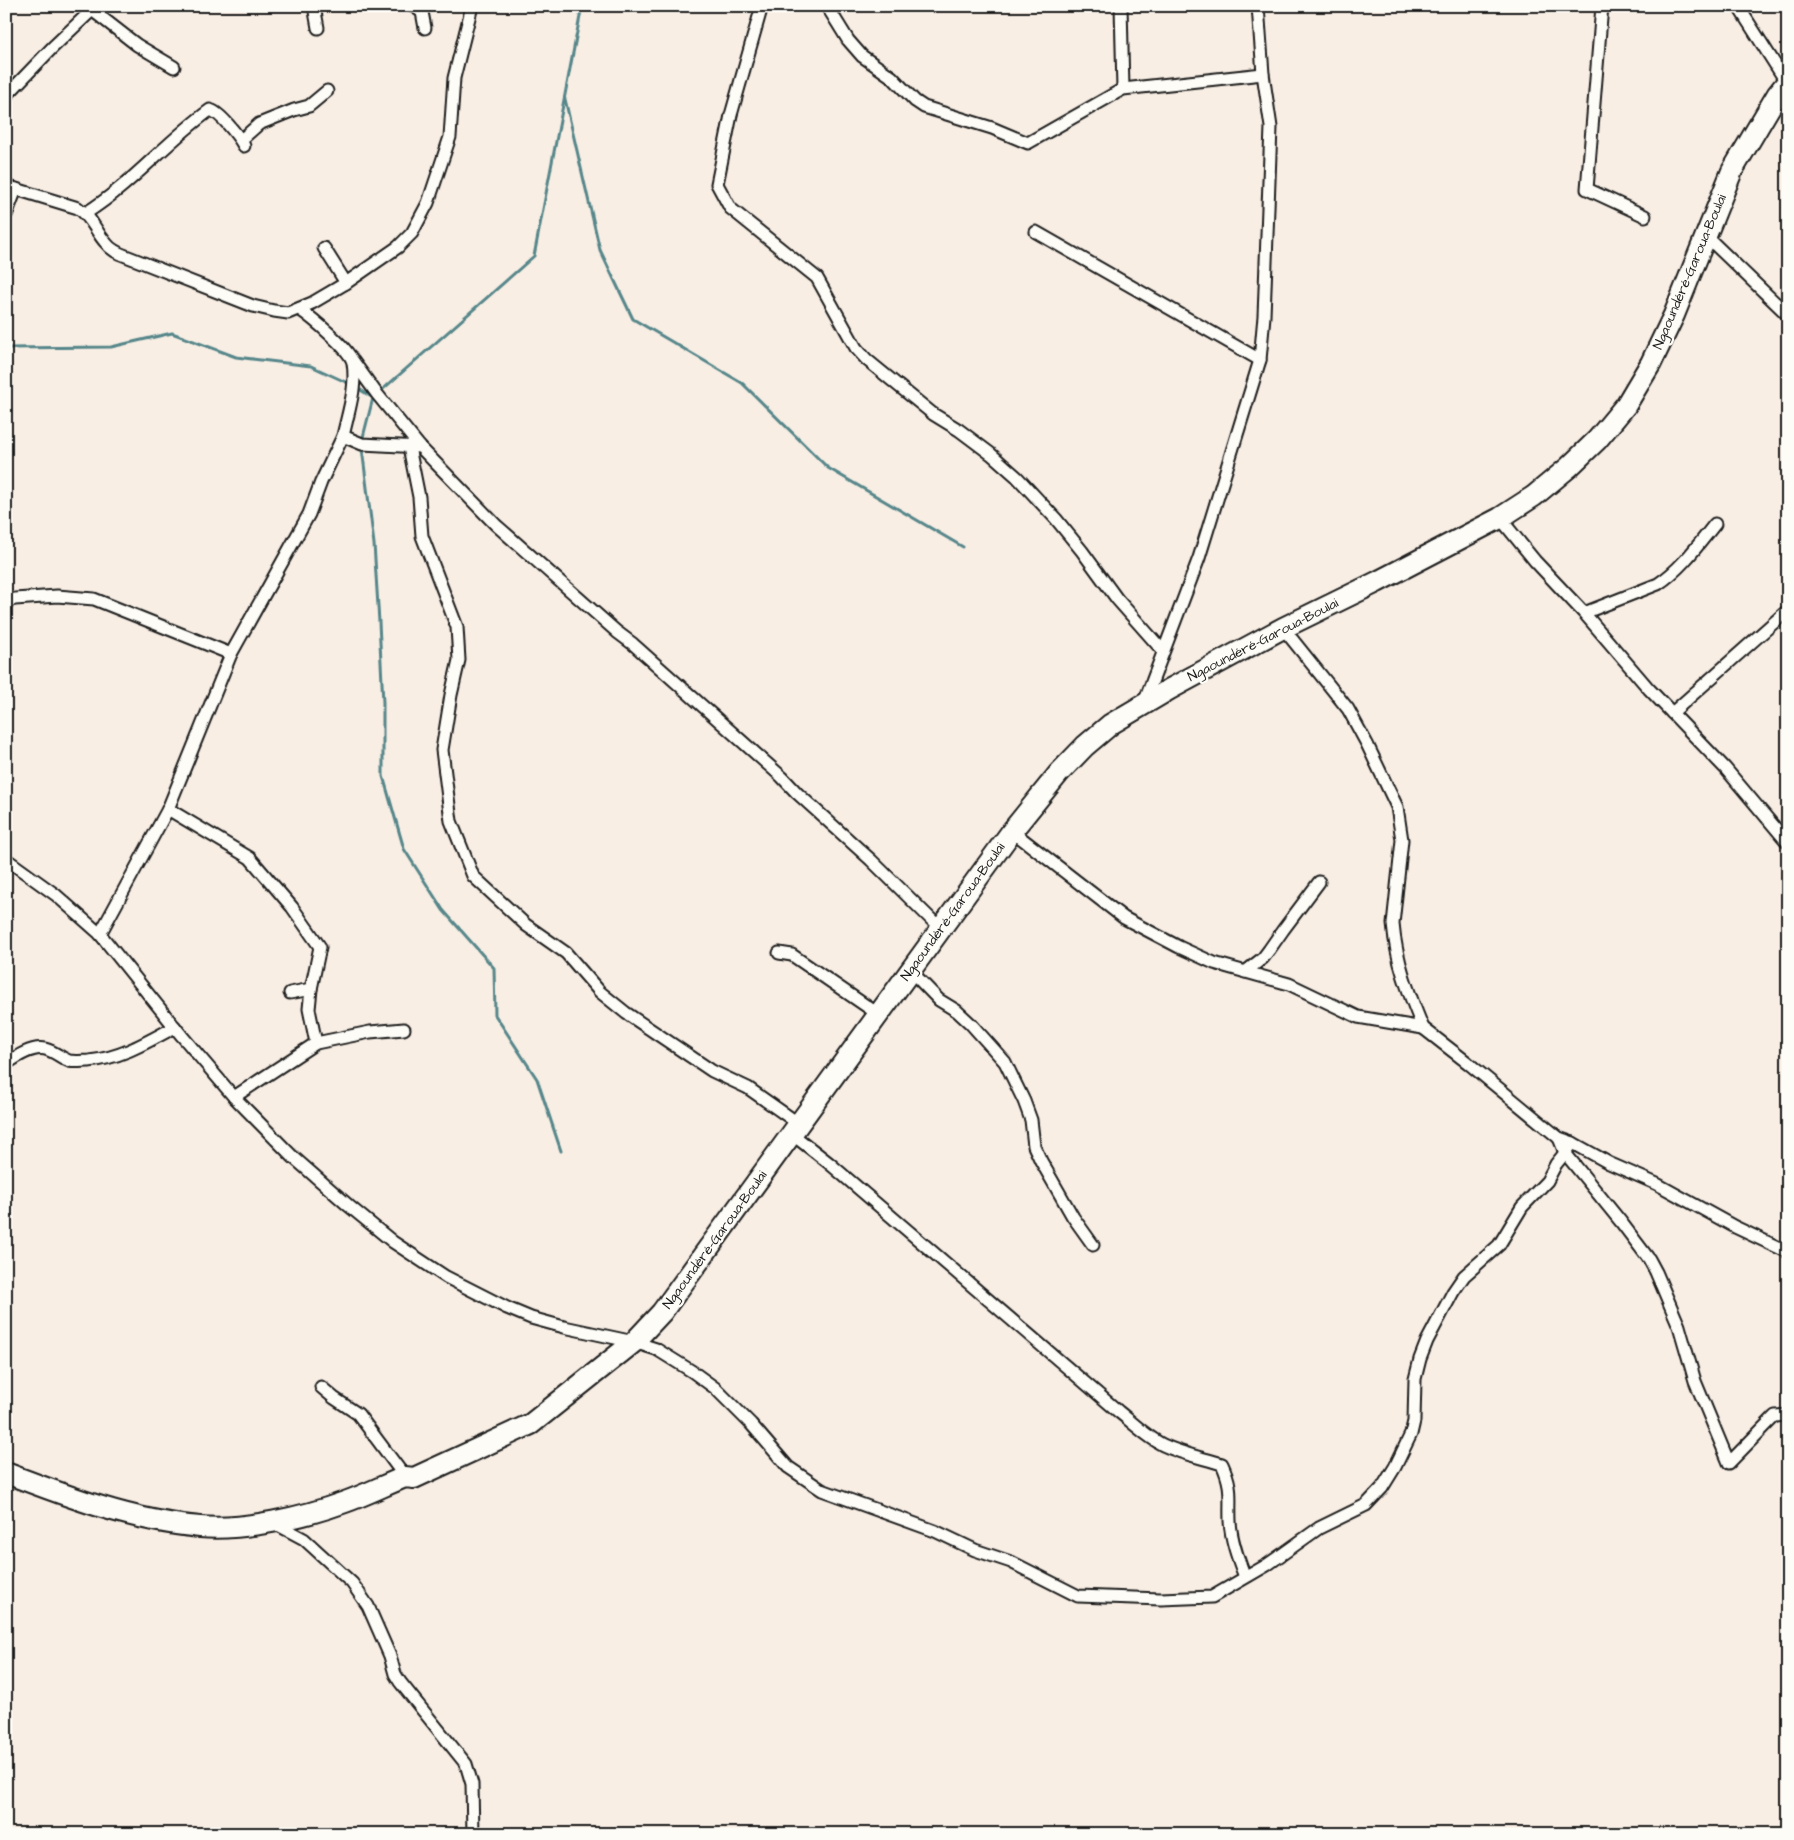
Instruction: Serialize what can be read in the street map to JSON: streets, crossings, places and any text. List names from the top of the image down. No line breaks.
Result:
{"streets":{"highway":["Ngaoundéré-Garoua-Boulai"]}}
